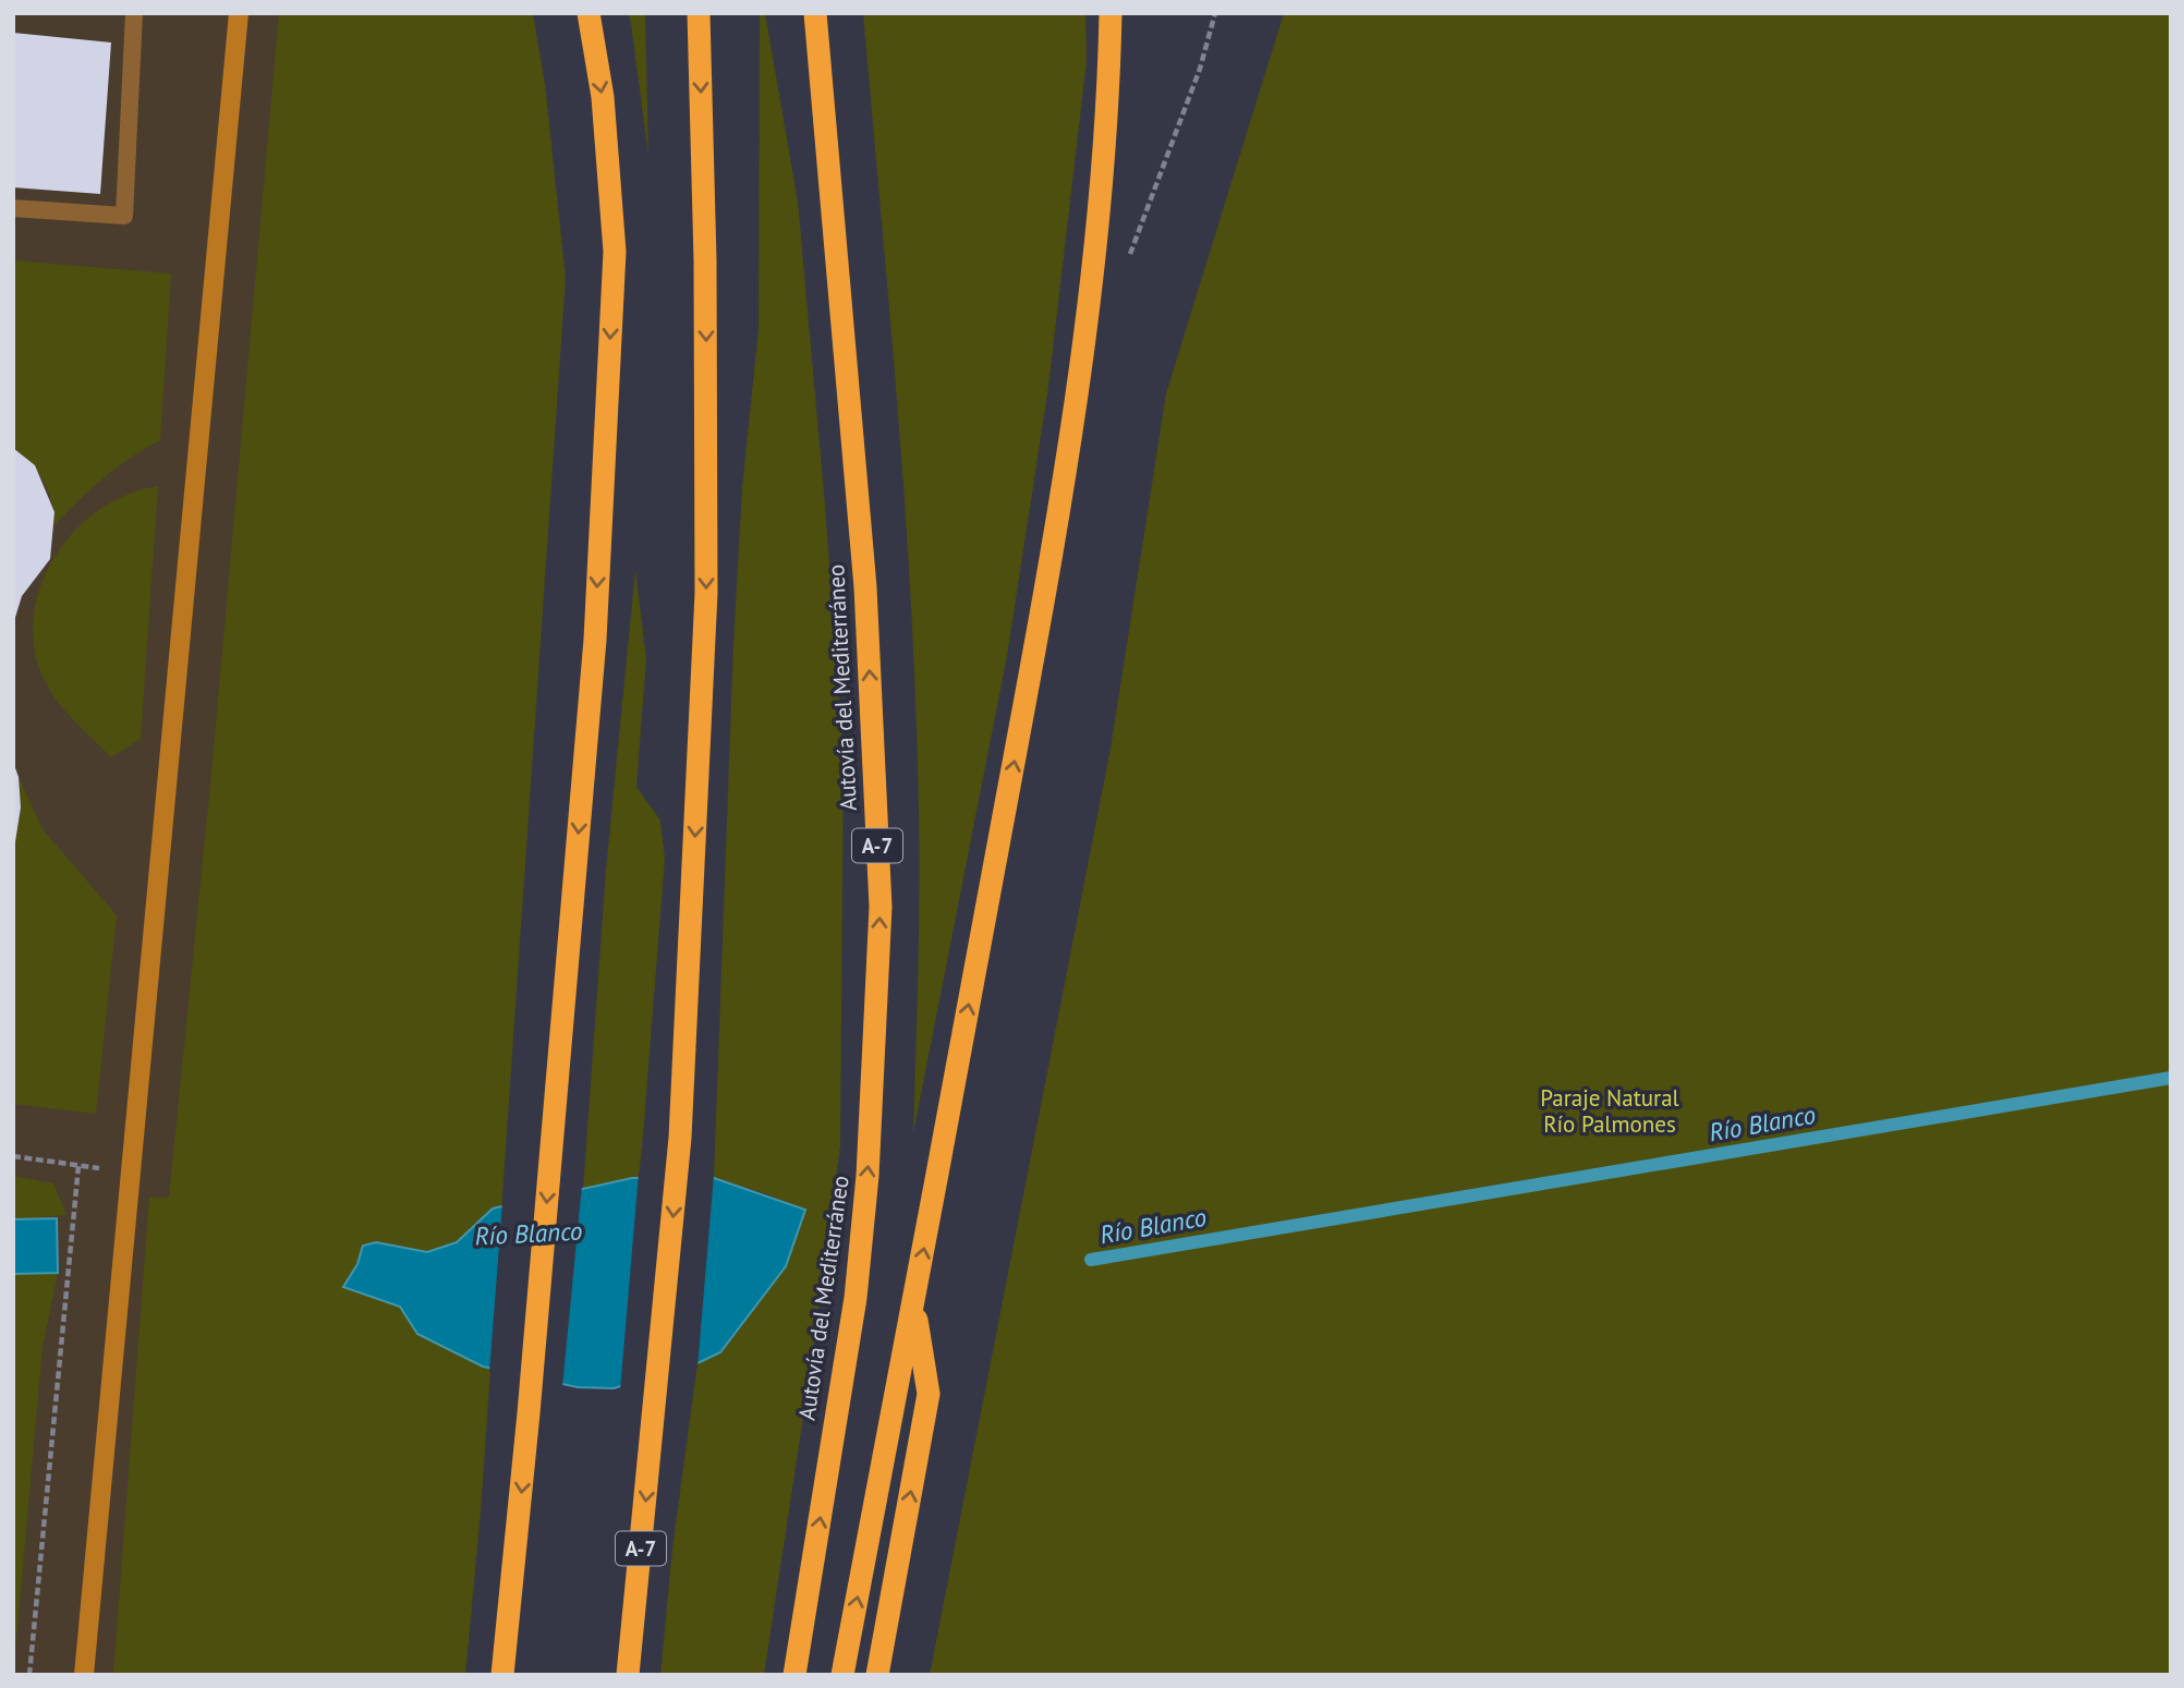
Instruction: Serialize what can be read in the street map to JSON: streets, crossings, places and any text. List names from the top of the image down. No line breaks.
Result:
{"streets":{"highway":["Autovía del Mediterráneo","A-7"]},"water":["Río Blanco"],"parks":["Paraje Natural Río Palmones"]}
